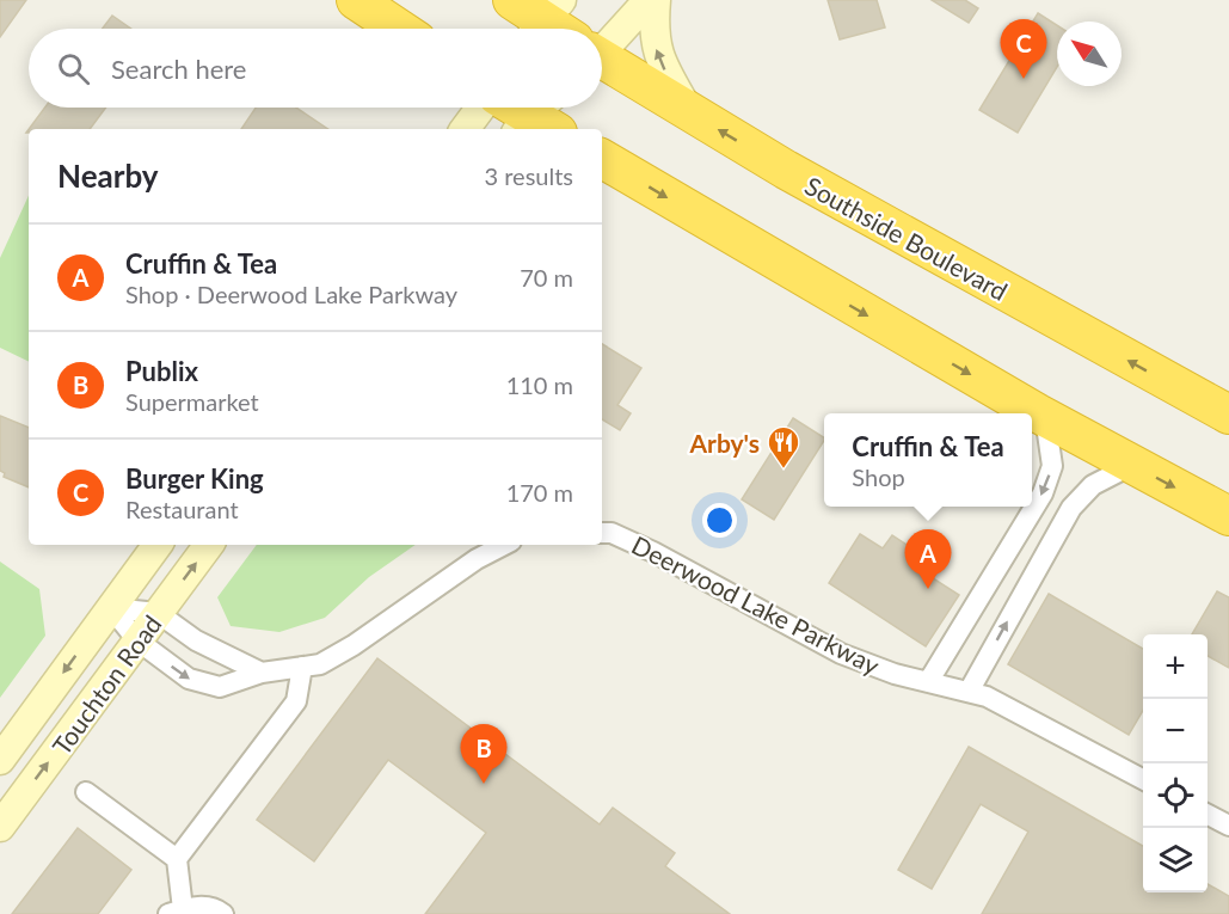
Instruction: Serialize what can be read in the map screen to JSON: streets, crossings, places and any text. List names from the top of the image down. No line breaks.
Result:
{"streets":{"highway":["Southside Boulevard"],"street":["Deerwood Lake Parkway","Touchton Road"]},"places":{"restaurant":["Arby's"]},"north":"top left","page":{"pins":["C","A","B"],"search":"Search here","heading":["Nearby","3 results"],"list":[{"mark":"A","name":"Cruffin & Tea","note":"Shop · Deerwood Lake Parkway","value":"70 m"},{"mark":"B","name":"Publix","note":"Supermarket","value":"110 m"},{"mark":"C","name":"Burger King","note":"Restaurant","value":"170 m"}],"popup":["Cruffin & Tea","Shop"],"map_buttons":["+","−"]}}
